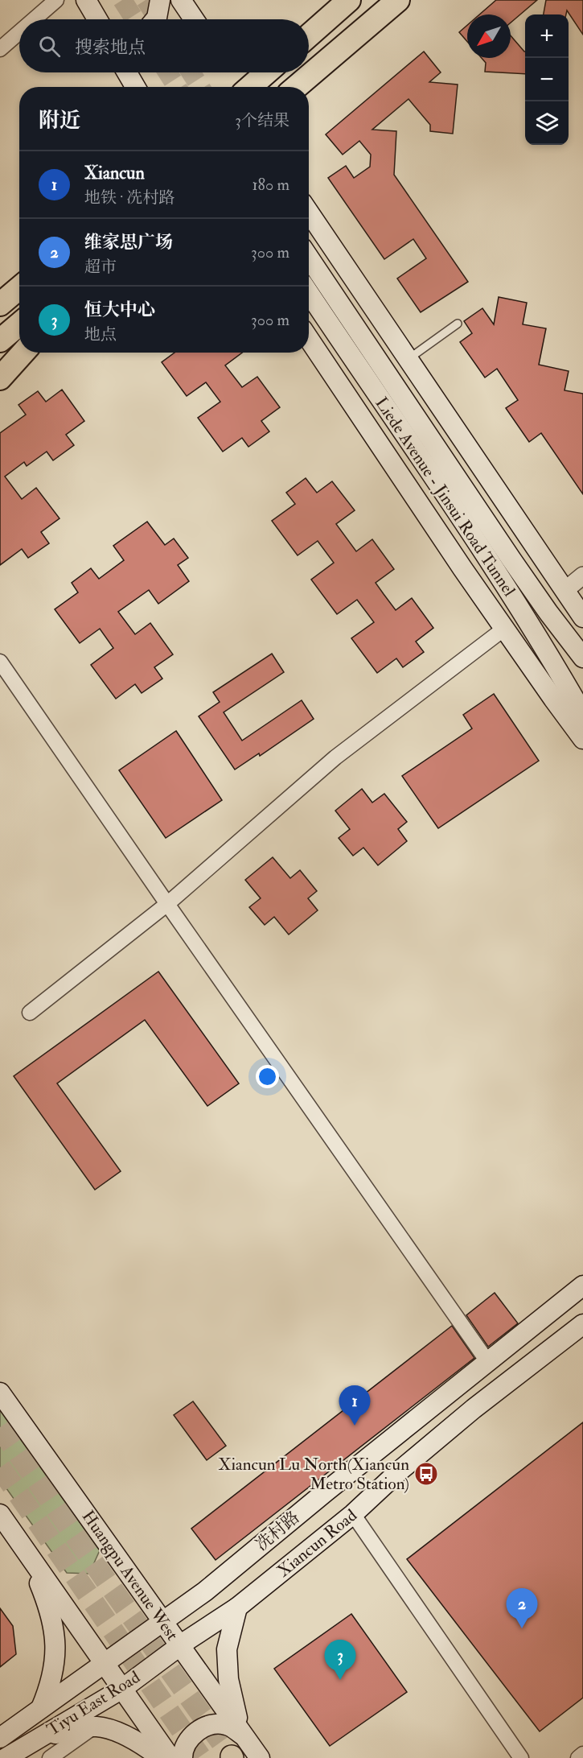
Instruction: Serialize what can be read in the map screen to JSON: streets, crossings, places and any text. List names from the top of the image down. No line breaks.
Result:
{"streets":{"main road":["Liede Avenue - Jinsui Road Tunnel","冼村路","Xiancun Road","Huangpu Avenue West","Tiyu East Road"]},"crossings":[["冼村路","Huangpu Avenue West"],["冼村路","Tiyu East Road"],["Xiancun Road","Huangpu Avenue West"],["Xiancun Road","Tiyu East Road"],["Huangpu Avenue West","Tiyu East Road"]],"places":{"bus stop":["Xiancun Lu North(Xiancun Metro Station)"]},"north":"bottom left","page":{"map_buttons":["+","−"],"search":"搜索地点","heading":["附近","3个结果"],"list":[{"mark":"1","name":"Xiancun","note":"地铁 · 冼村路","value":"180 m"},{"mark":"2","name":"维家思广场","note":"超市","value":"300 m"},{"mark":"3","name":"恒大中心","note":"地点","value":"300 m"}],"pins":["1","2","3"]}}
